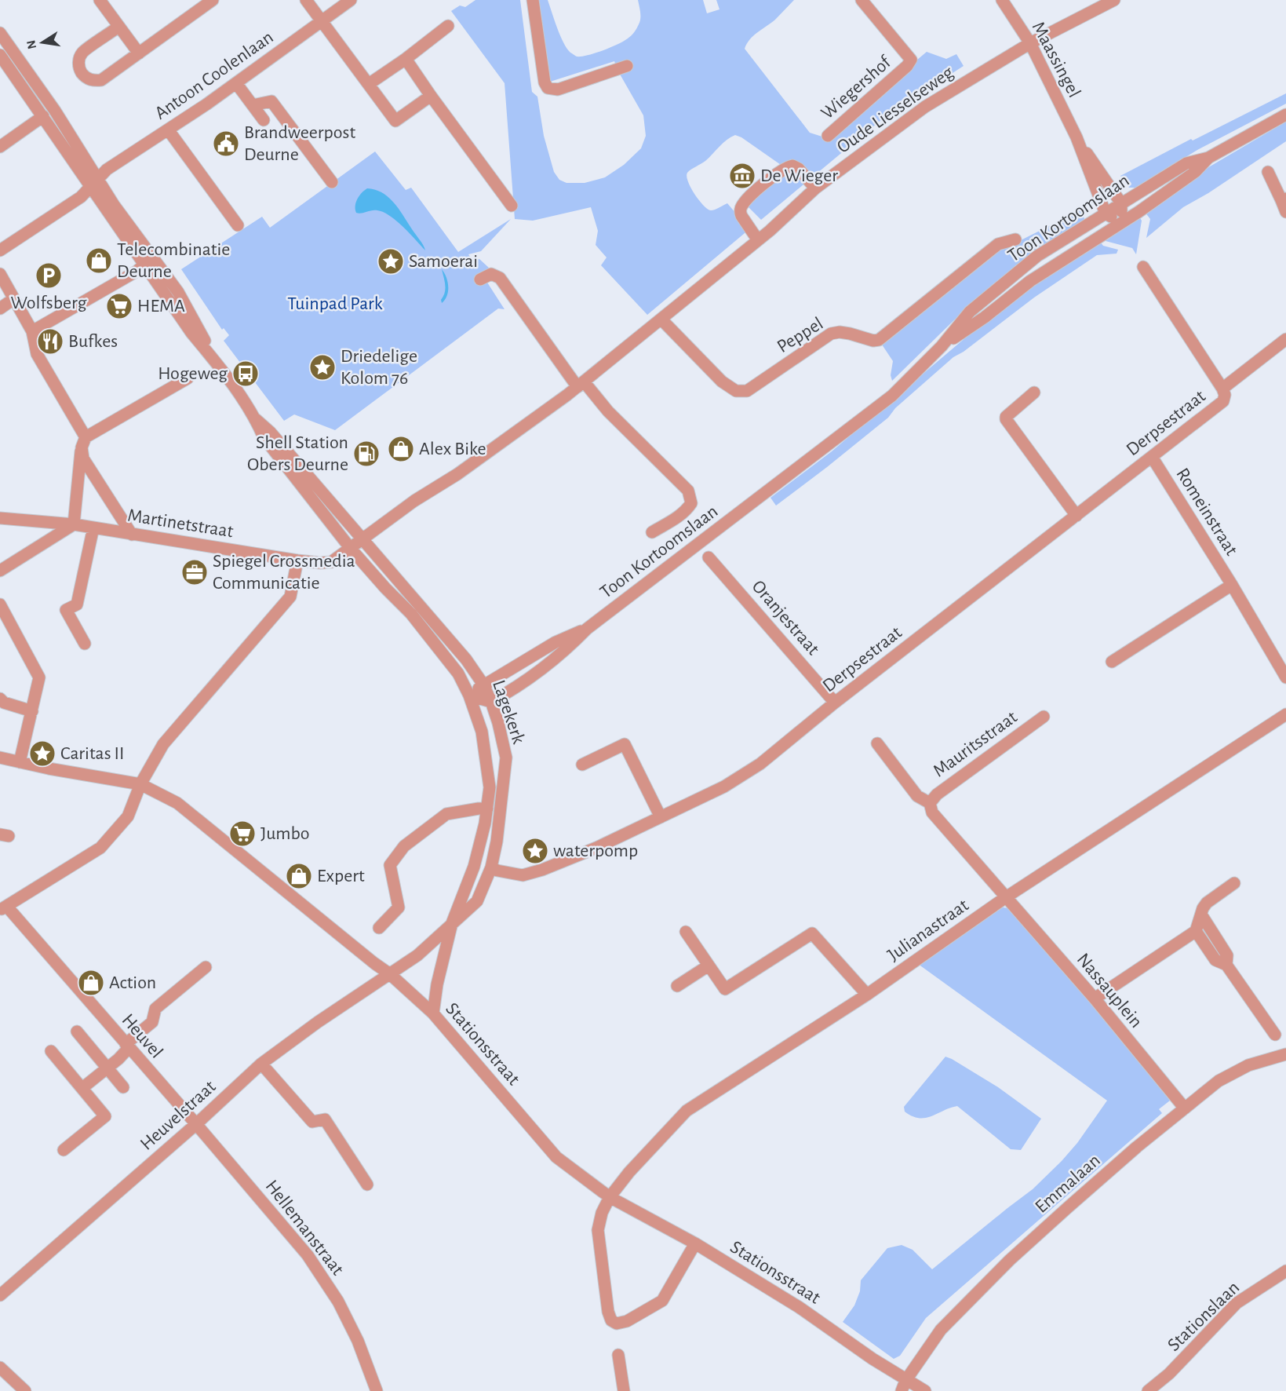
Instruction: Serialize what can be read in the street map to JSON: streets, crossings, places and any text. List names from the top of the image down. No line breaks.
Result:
{"streets":{"street":["Maassingel","Antoon Coolenlaan","Wiegershof","Oude Liesselseweg","Toon Kortoomslaan","Peppel","Derpsestraat","Romeinstraat","Martinetstraat","Oranjestraat","Lagekerk","Mauritsstraat","Julianastraat","Nassauplein","Heuvel","Stationsstraat","Heuvelstraat","Emmalaan","Hellemanstraat","Stationslaan"]},"crossings":[["Maassingel","Oude Liesselseweg"],["Maassingel","Toon Kortoomslaan"],["Oude Liesselseweg","Peppel"],["Oude Liesselseweg","Martinetstraat"],["Oude Liesselseweg","Lagekerk"],["Toon Kortoomslaan","Lagekerk"],["Derpsestraat","Romeinstraat"],["Derpsestraat","Oranjestraat"],["Derpsestraat","Lagekerk"],["Martinetstraat","Lagekerk"],["Lagekerk","Stationsstraat"],["Lagekerk","Heuvelstraat"],["Mauritsstraat","Julianastraat"],["Mauritsstraat","Nassauplein"],["Julianastraat","Nassauplein"],["Julianastraat","Stationsstraat"],["Nassauplein","Emmalaan"],["Heuvel","Heuvelstraat"],["Heuvel","Hellemanstraat"],["Stationsstraat","Heuvelstraat"],["Stationsstraat","Emmalaan"],["Heuvelstraat","Hellemanstraat"]],"parks":["Tuinpad Park"],"places":{"public building":["Brandweerpost Deurne"],"museum":["De Wieger"],"shop":["Telecombinatie Deurne","Alex Bike","Expert","Action"],"place":["Samoerai","Driedelige Kolom 76","Caritas II","waterpomp"],"parking":["Wolfsberg"],"supermarket":["HEMA","Jumbo"],"restaurant":["Bufkes"],"bus stop":["Hogeweg"],"fuel station":["Shell Station Obers Deurne"],"office":["Spiegel Crossmedia Communicatie"]},"north":"left"}
